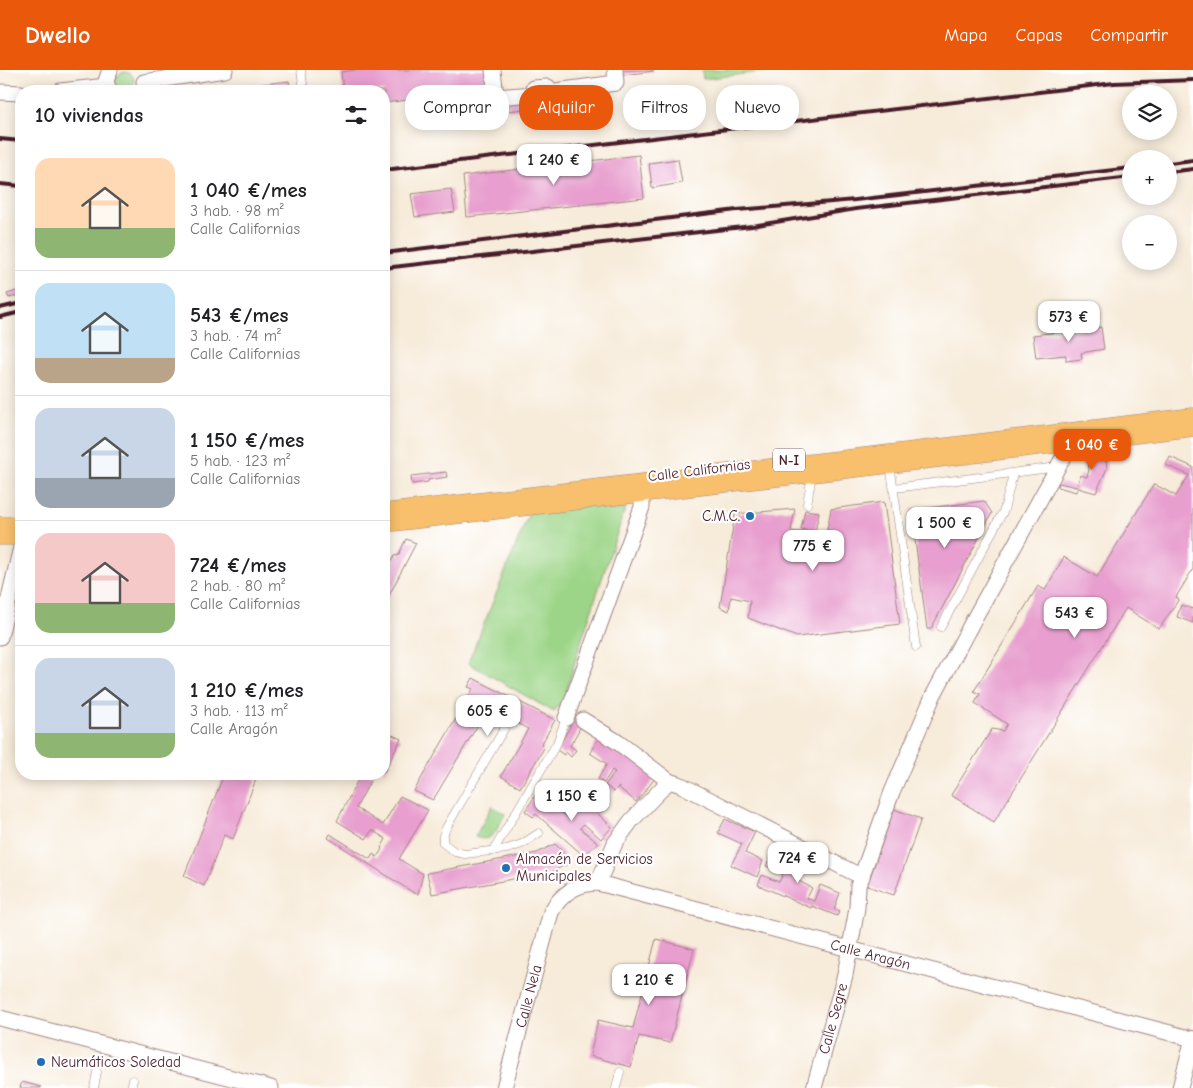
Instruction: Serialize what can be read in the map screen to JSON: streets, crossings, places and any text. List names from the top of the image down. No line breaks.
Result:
{"streets":{"highway":["N-I","Calle Californias"],"street":["Calle Aragón","Calle Nela","Calle Segre"]},"crossings":[["Calle Aragón","Calle Nela"],["Calle Aragón","Calle Segre"]],"places":["C.M.C.","Almacén de Servicios Municipales","Neumáticos Soledad"],"page":{"header":"Dwello","nav":["Mapa","Capas","Compartir"],"map_buttons":["+","−"],"chip":["Comprar","Alquilar","Filtros","Nuevo"],"heading":"10 viviendas","price":["1 240 €","573 €","1 040 €","1 500 €","775 €","543 €","605 €","1 150 €","724 €","1 210 €"],"list":[{"name":"1 040 €/mes","note":"3 hab. · 98 m² · Calle Californias"},{"name":"543 €/mes","note":"3 hab. · 74 m² · Calle Californias"},{"name":"1 150 €/mes","note":"5 hab. · 123 m² · Calle Californias"},{"name":"724 €/mes","note":"2 hab. · 80 m² · Calle Californias"},{"name":"1 210 €/mes","note":"3 hab. · 113 m² · Calle Aragón"}]}}
